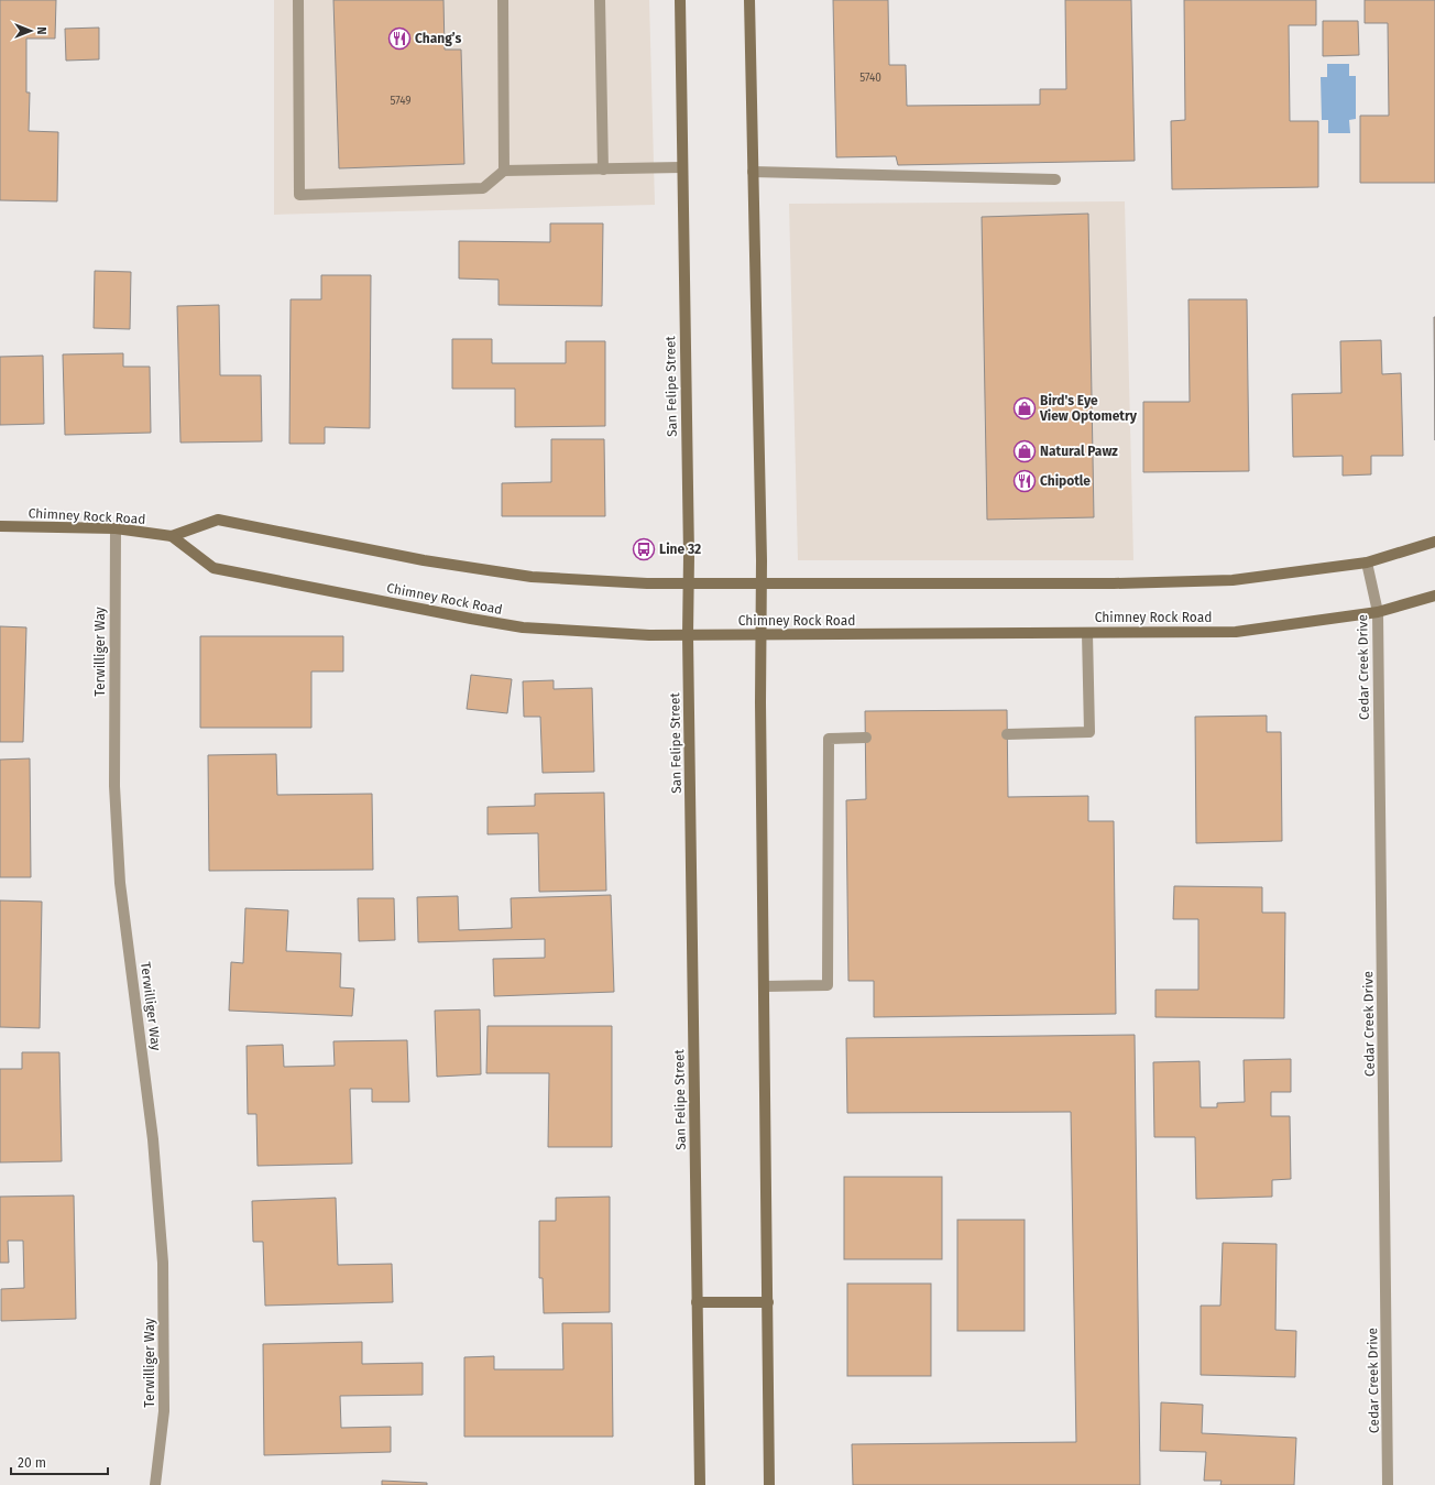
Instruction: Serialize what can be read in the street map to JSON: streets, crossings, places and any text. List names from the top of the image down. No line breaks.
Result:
{"streets":{"main road":["San Felipe Street","Chimney Rock Road"],"street":["Terwilliger Way","Cedar Creek Drive"]},"crossings":[["San Felipe Street","Chimney Rock Road"],["Chimney Rock Road","Terwilliger Way"],["Chimney Rock Road","Cedar Creek Drive"]],"places":{"restaurant":["Chang’s","Chipotle"],"shop":["Bird's Eye View Optometry","Natural Pawz"],"bus stop":["Line 32"]},"house_numbers":["5740","5749"],"scale_bar":"20 m","north":"right"}
